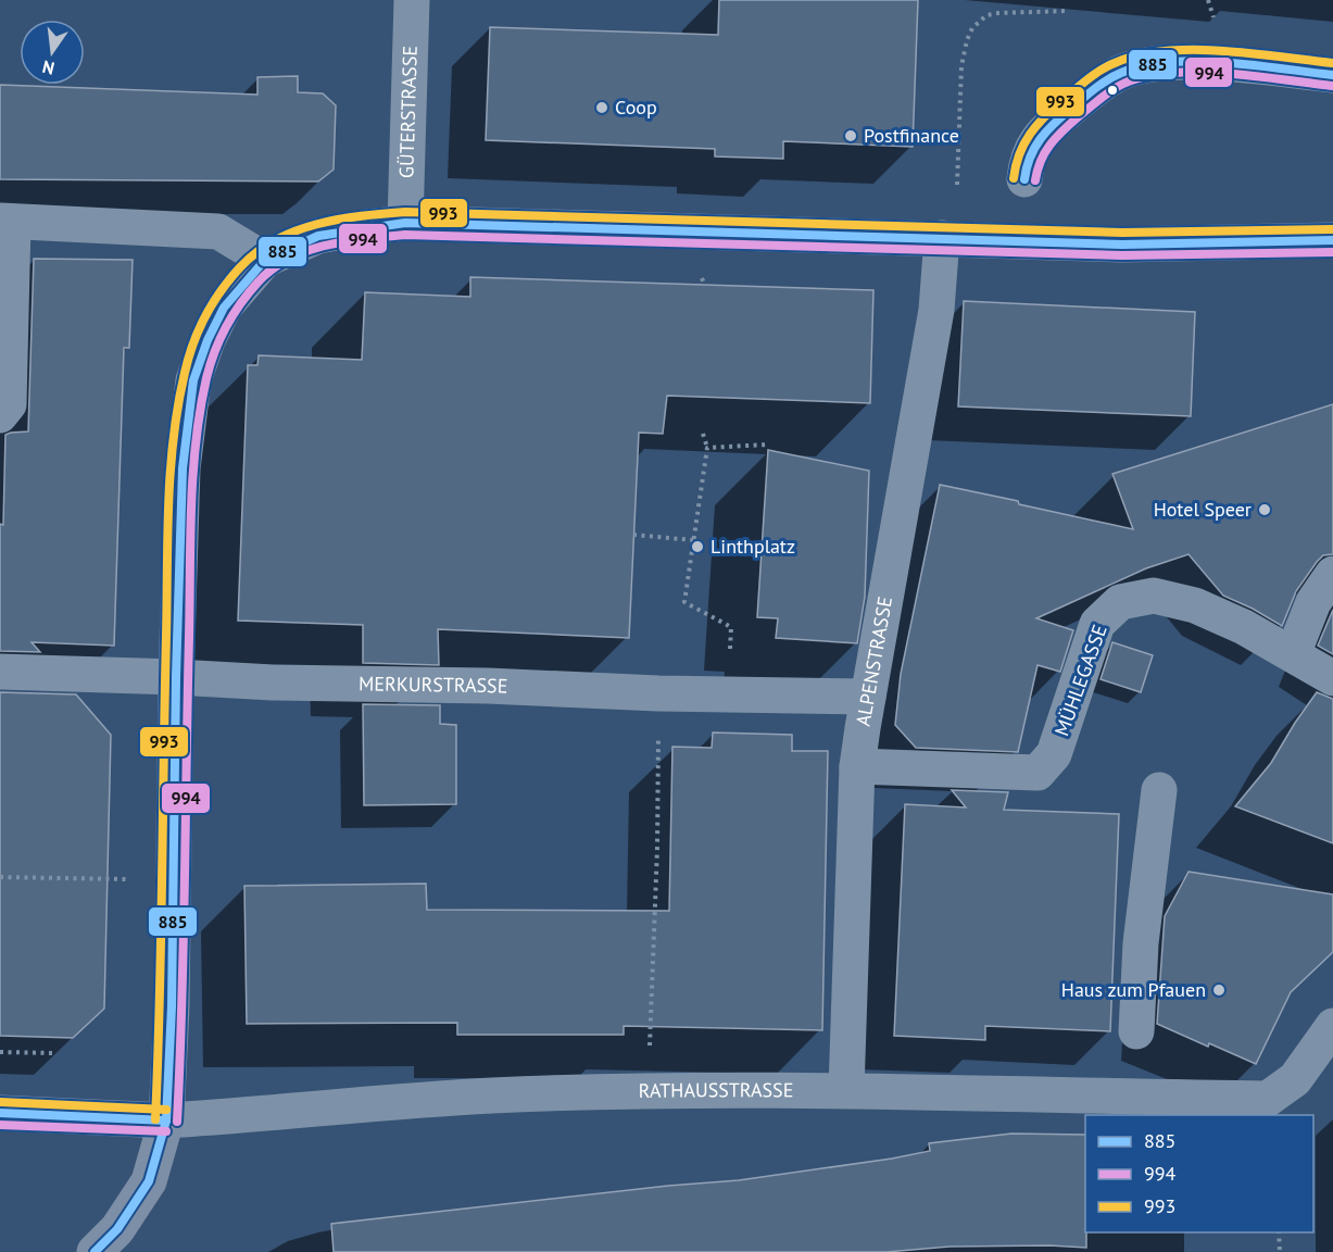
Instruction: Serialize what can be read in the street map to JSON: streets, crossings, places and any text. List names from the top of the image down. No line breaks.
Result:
{"streets":{"street":["GÜTERSTRASSE","ALPENSTRASSE","MÜHLEGASSE","MERKURSTRASSE","RATHAUSSTRASSE"]},"crossings":[["ALPENSTRASSE","MÜHLEGASSE"],["ALPENSTRASSE","MERKURSTRASSE"],["ALPENSTRASSE","RATHAUSSTRASSE"]],"places":["Coop","Postfinance","Hotel Speer","Linthplatz","Haus zum Pfauen"],"lines":["transit line 993","transit line 885","transit line 994"],"legend":["885","994","993"],"north":"bottom"}
